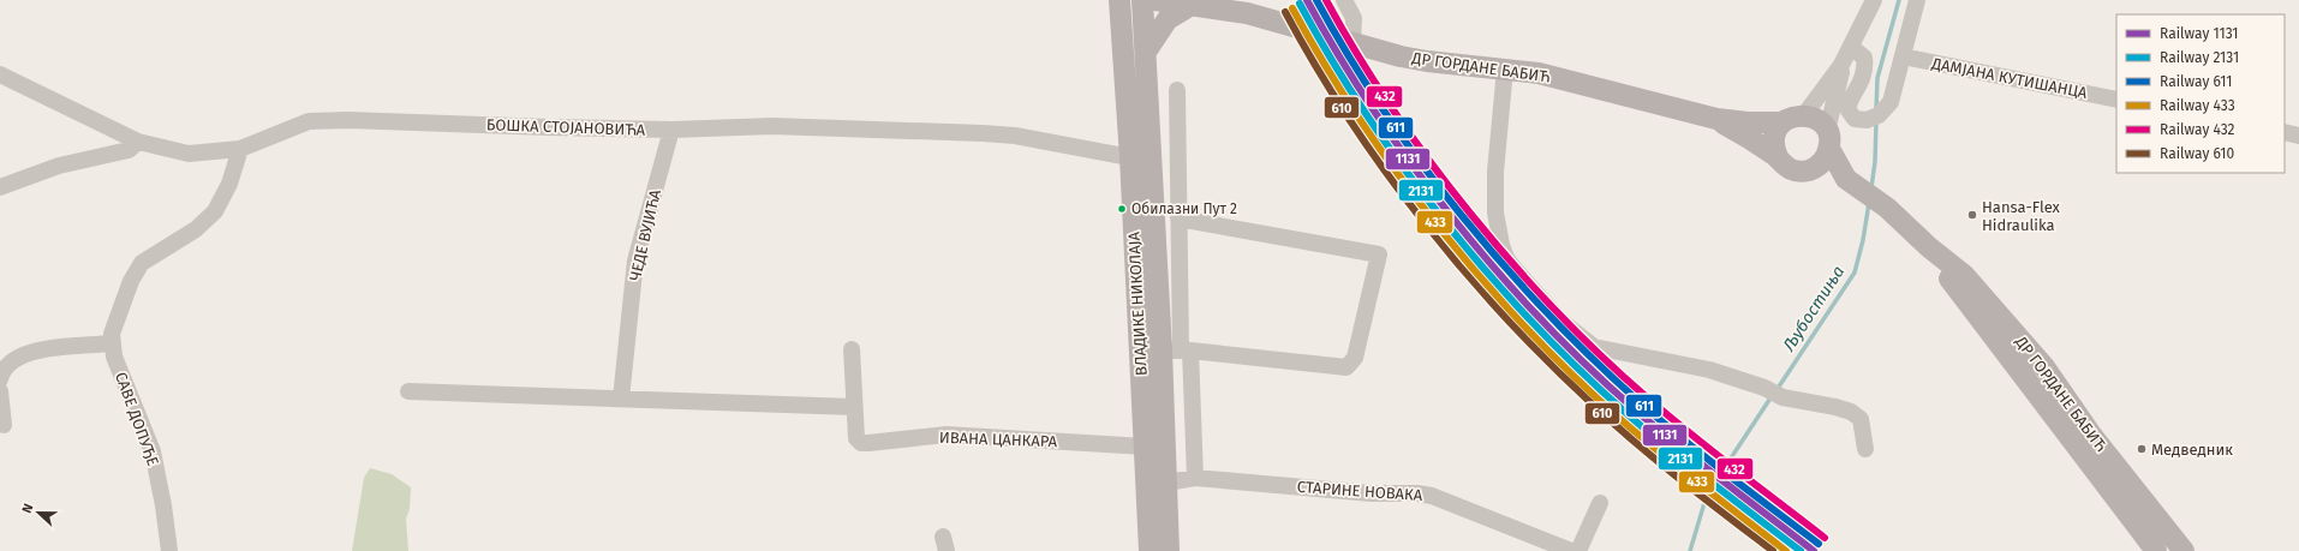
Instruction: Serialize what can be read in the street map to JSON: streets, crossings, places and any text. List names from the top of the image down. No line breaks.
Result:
{"streets":{"main road":["ДР ГОРДАНЕ БАБИЋ","ВЛАДИКЕ НИКОЛАЈА"],"street":["ДАМЈАНА КУТИШАНЦА","БОШКА СТОЈАНОВИЋА","ЧЕДЕ ВУЈИЋА","САВЕ ДОПУЂЕ","ИВАНА ЦАНКАРА","СТАРИНЕ НОВАКА"]},"crossings":[["БОШКА СТОЈАНОВИЋА","ЧЕДЕ ВУЈИЋА"],["БОШКА СТОЈАНОВИЋА","ВЛАДИКЕ НИКОЛАЈА"],["БОШКА СТОЈАНОВИЋА","САВЕ ДОПУЂЕ"],["ВЛАДИКЕ НИКОЛАЈА","ИВАНА ЦАНКАРА"],["ВЛАДИКЕ НИКОЛАЈА","СТАРИНЕ НОВАКА"]],"water":["Љубостиња"],"places":["Обилазни Пут 2","Hansa-Flex Hidraulika","Медведник"],"lines":["rail line 1131","rail line 611","rail line 432","rail line 2131","rail line 433","rail line 610"],"legend":["Railway 1131","Railway 2131","Railway 611","Railway 433","Railway 432","Railway 610"],"north":"left"}
